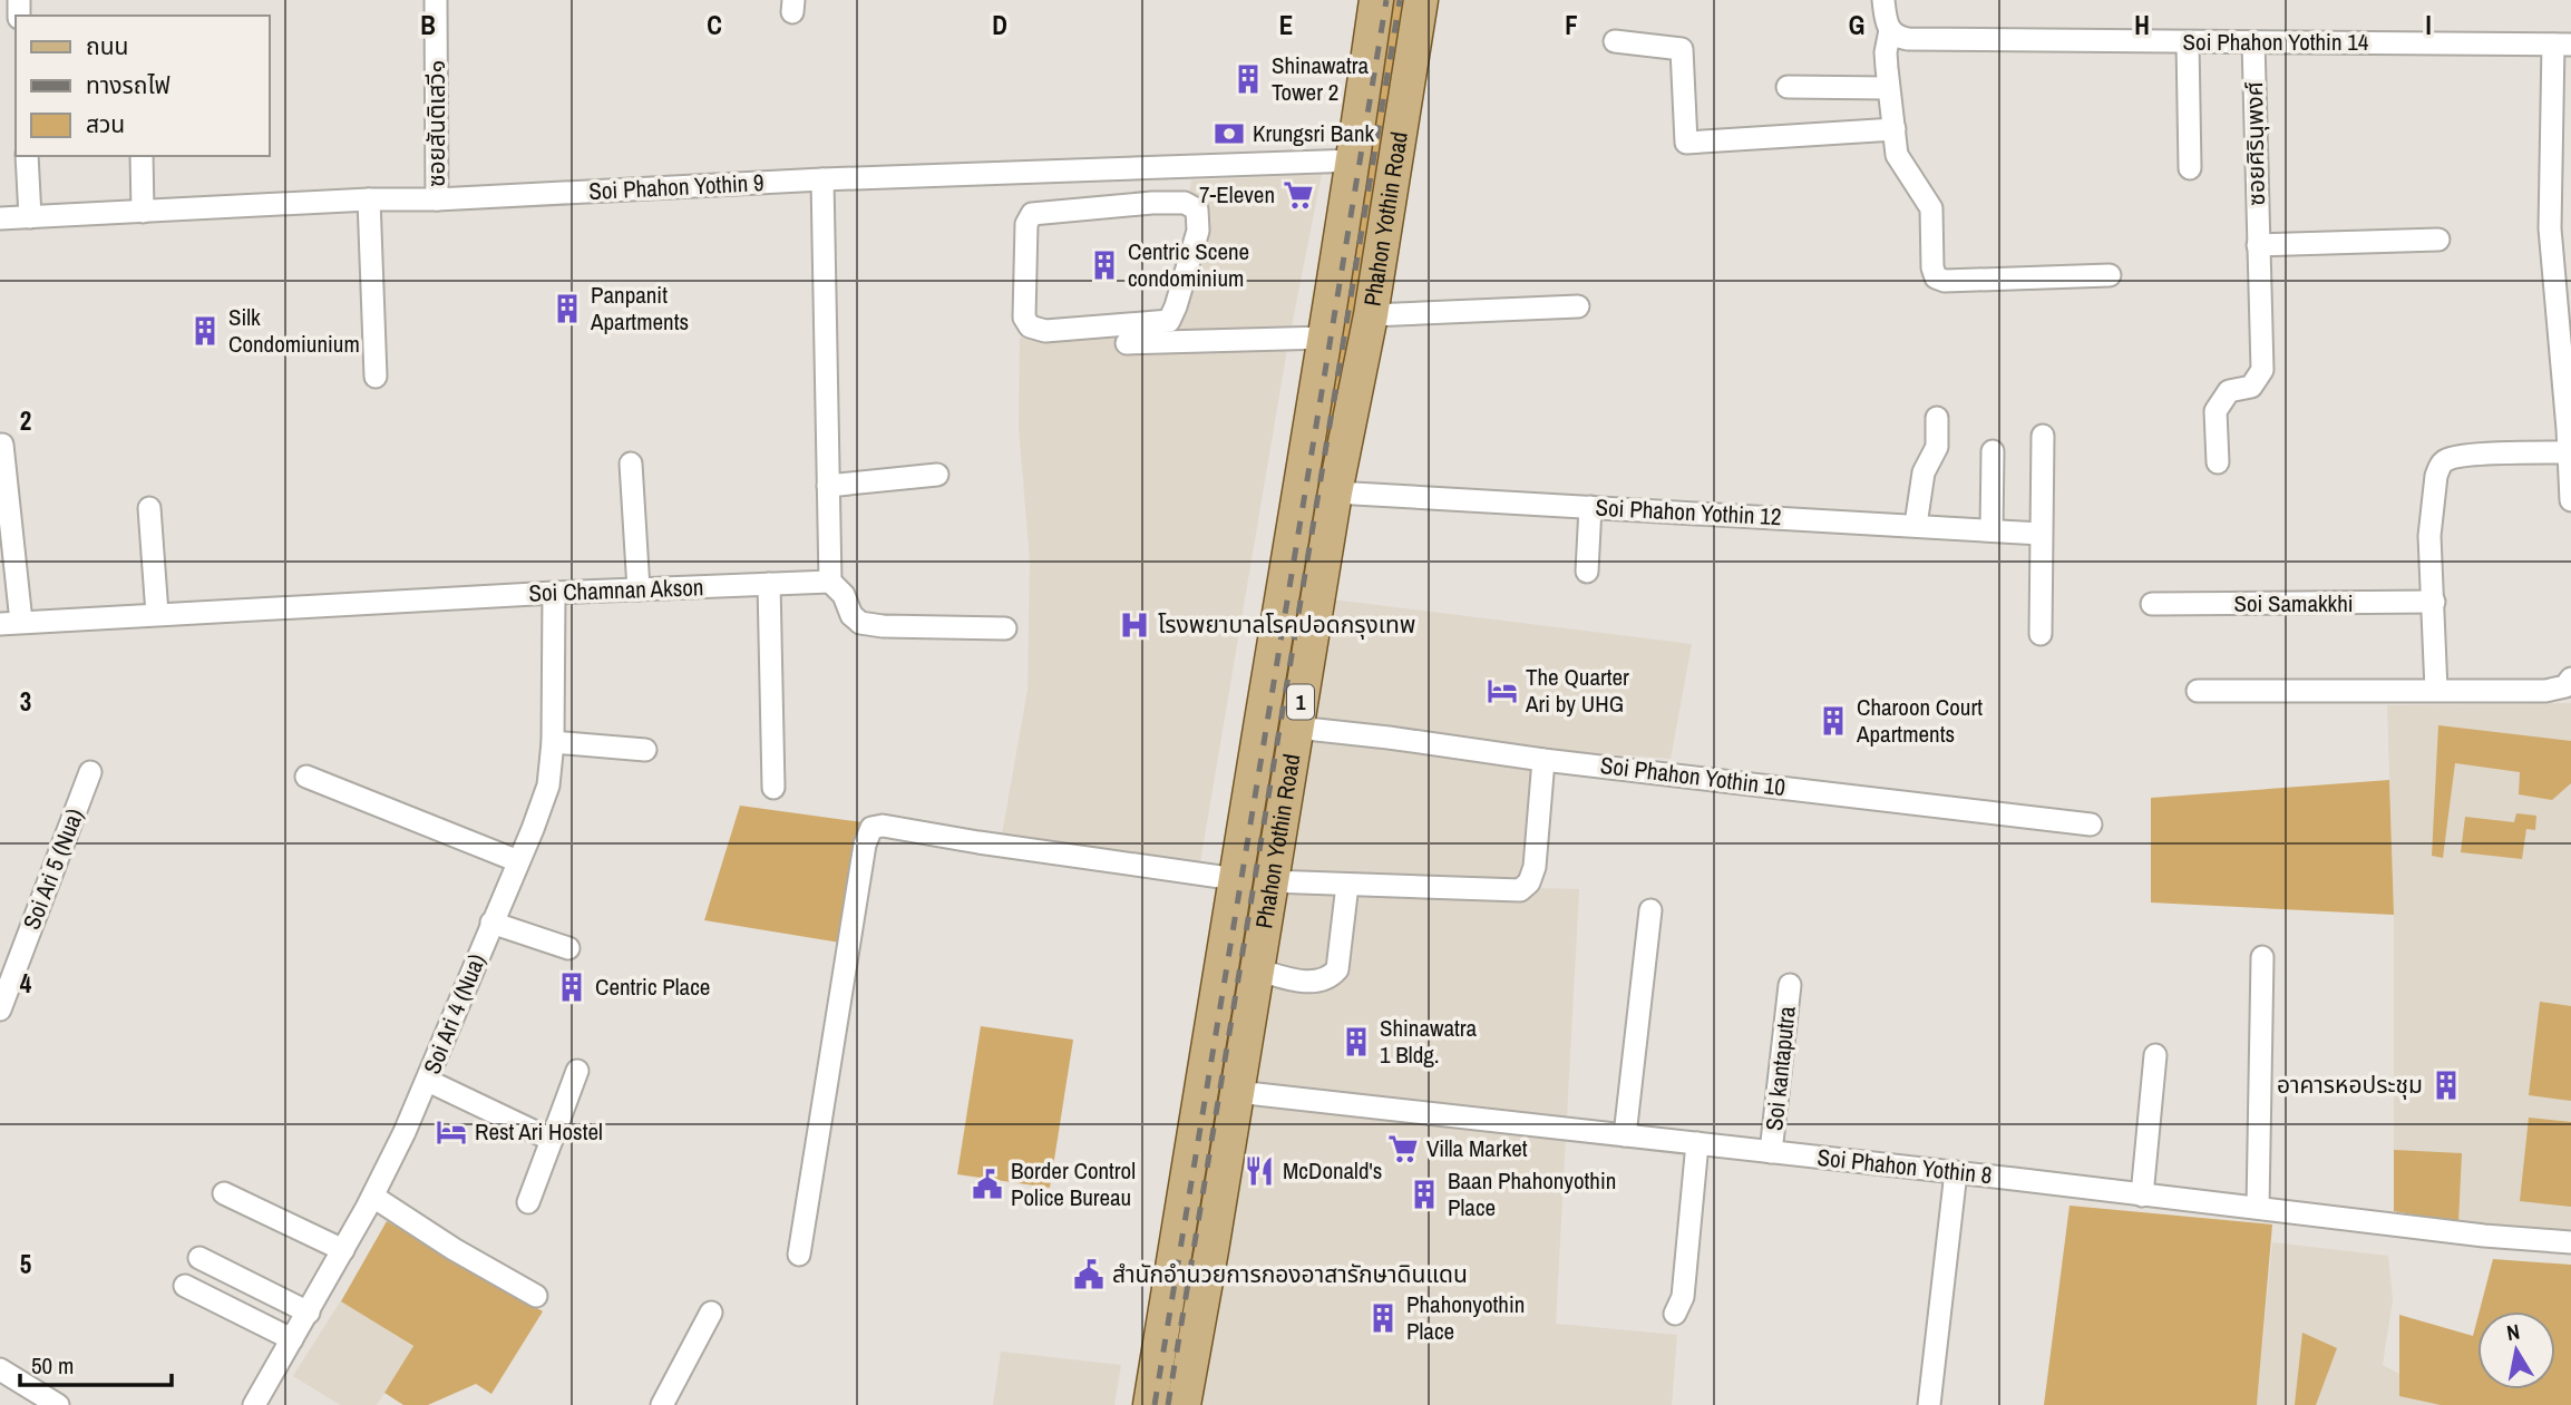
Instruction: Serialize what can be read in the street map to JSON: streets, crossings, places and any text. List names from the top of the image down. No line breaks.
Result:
{"streets":{"main road":["Phahon Yothin Road","1"],"street":["Soi Phahon Yothin 14","ซอยสันติเสวี๑","ซอยศิรินุพงศ์","Soi Phahon Yothin 9","Soi Phahon Yothin 12","Soi Chamnan Akson","Soi Samakkhi","Soi Phahon Yothin 10","Soi Ari 5 (Nua)","Soi Ari 4 (Nua)","Soi kantaputra","Soi Phahon Yothin 8"]},"crossings":[["Soi Phahon Yothin 14","ซอยศิรินุพงศ์"],["ซอยสันติเสวี๑","Soi Phahon Yothin 9"],["Soi Phahon Yothin 9","Phahon Yothin Road"],["Phahon Yothin Road","Soi Phahon Yothin 12"],["Phahon Yothin Road","Soi Phahon Yothin 10"],["Phahon Yothin Road","Soi Phahon Yothin 8"],["Soi Chamnan Akson","Soi Ari 4 (Nua)"],["Soi kantaputra","Soi Phahon Yothin 8"]],"places":{"building":["Shinawatra Tower 2","Centric Scene condominium","Panpanit Apartments","Silk Condomiunium","Charoon Court Apartments","Centric Place","Shinawatra 1 Bldg.","อาคารหอประชุม","Baan Phahonyothin Place","Phahonyothin Place"],"bank":["Krungsri Bank"],"supermarket":["7-Eleven","Villa Market"],"hospital":["โรงพยาบาลโรคปอดกรุงเทพ"],"hotel":["The Quarter Ari by UHG","Rest Ari Hostel"],"restaurant":["McDonald's"],"public building":["Border Control Police Bureau","สำนักอำนวยการกองอาสารักษาดินแดน"]},"legend":["ถนน","ทางรถไฟ","สวน"],"scale_bar":"50 m","north":"top","grid":{"columns":["B","C","D","E","F","G","H","I"],"rows":["2","3","4","5"]}}
